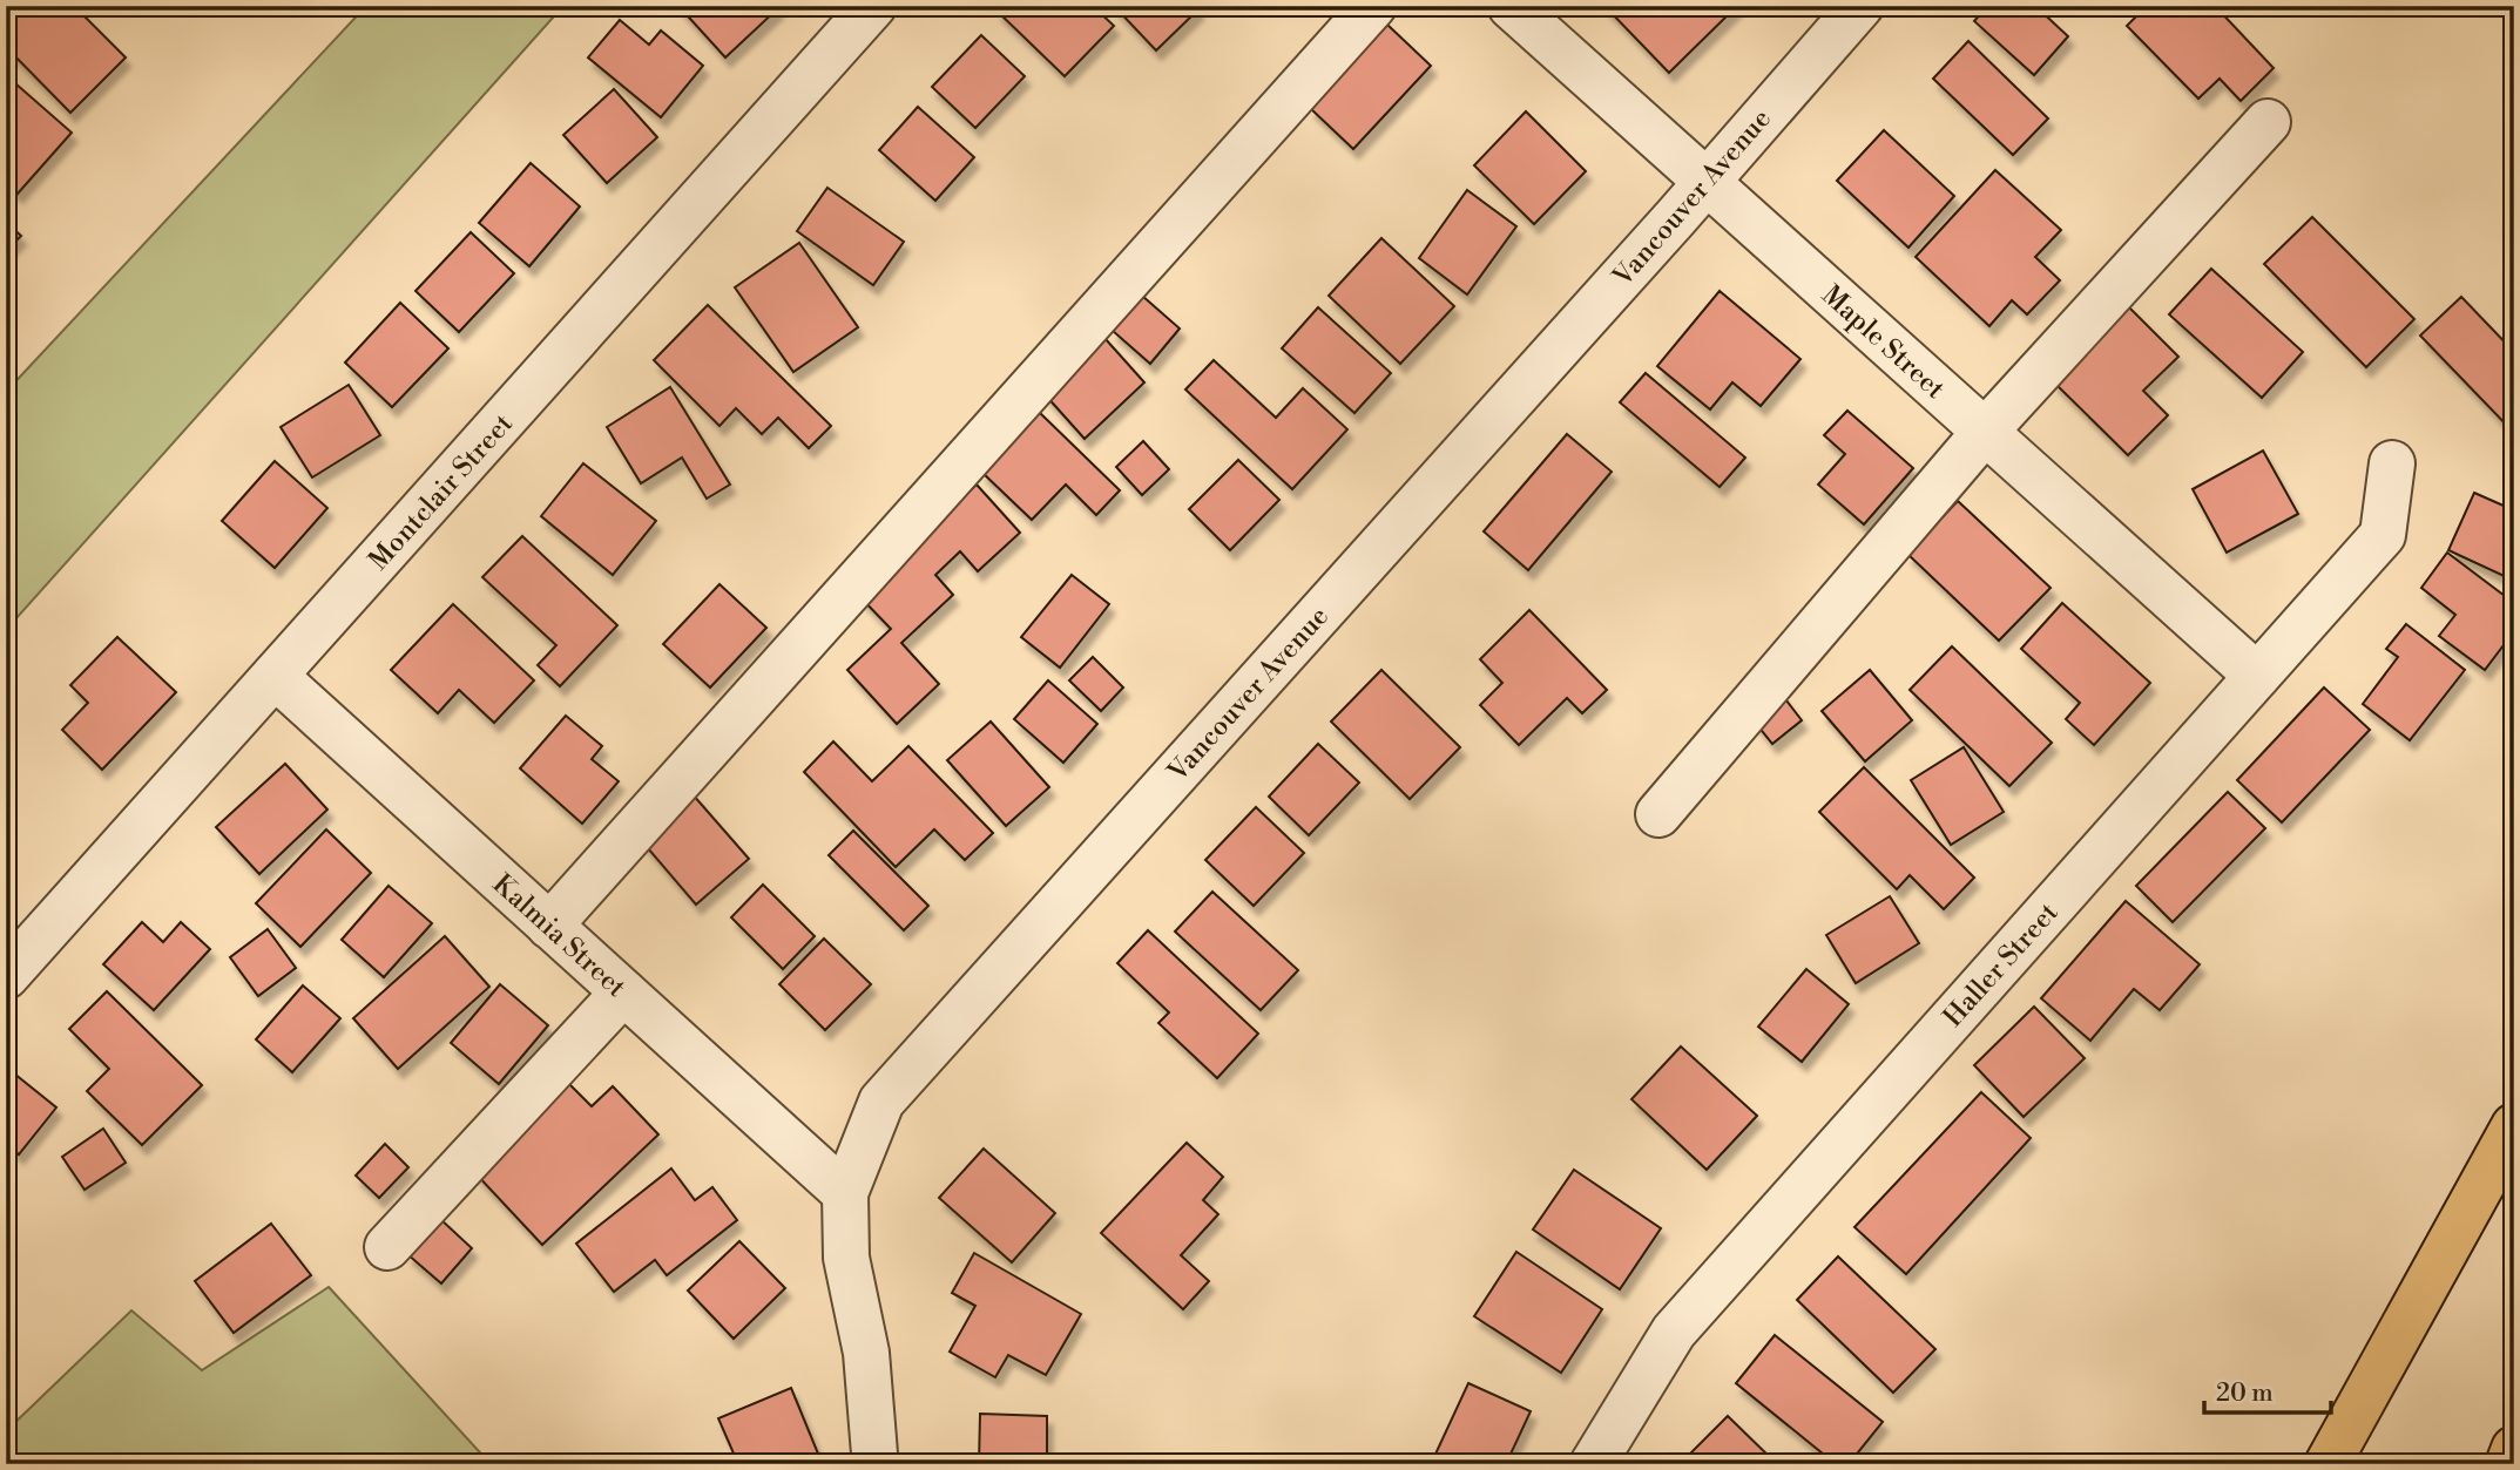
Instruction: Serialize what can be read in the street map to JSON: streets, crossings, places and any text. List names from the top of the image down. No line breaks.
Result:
{"streets":{"street":["Vancouver Avenue","Maple Street","Montclair Street","Kalmia Street","Haller Street"]},"crossings":[["Vancouver Avenue","Maple Street"],["Vancouver Avenue","Kalmia Street"],["Maple Street","Haller Street"],["Montclair Street","Kalmia Street"]],"scale_bar":"20 m"}
